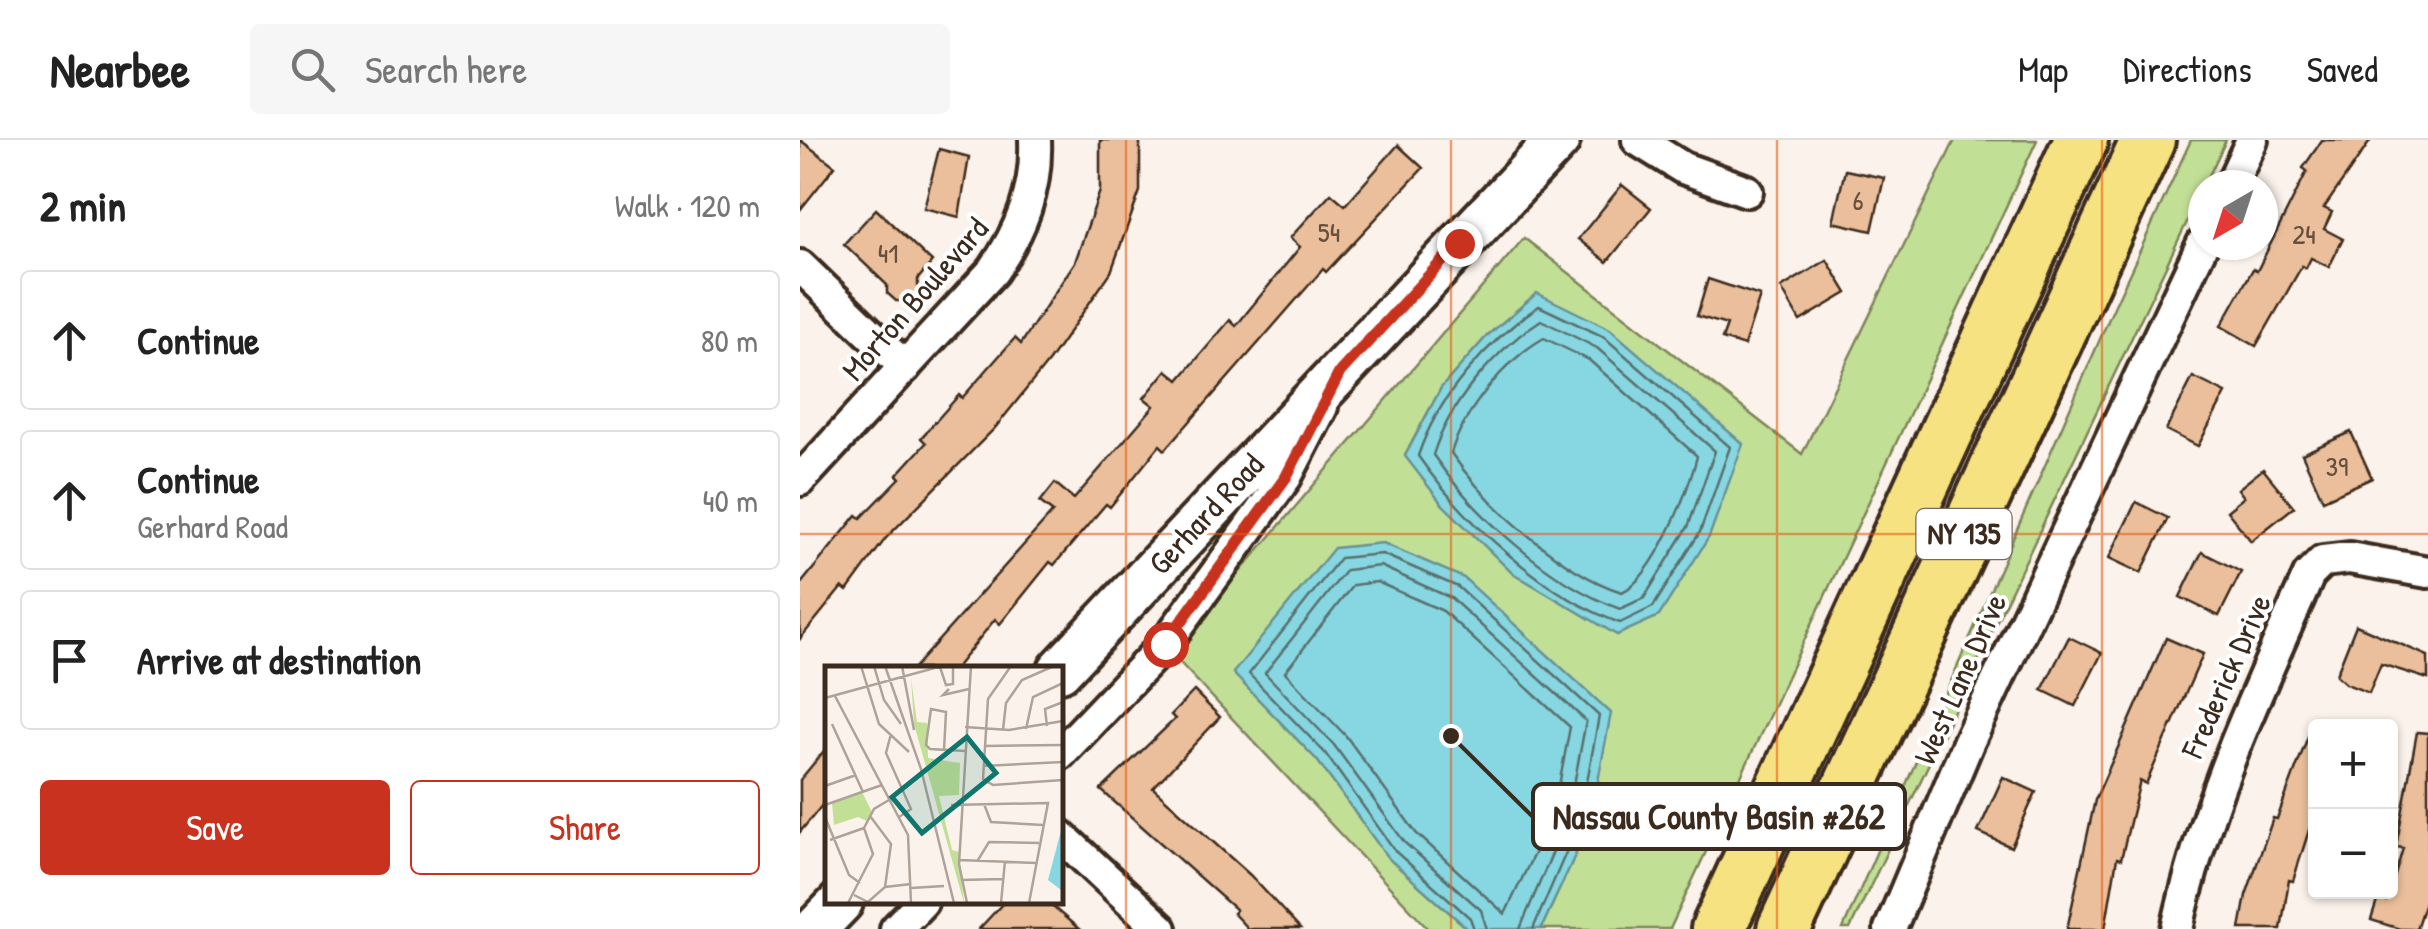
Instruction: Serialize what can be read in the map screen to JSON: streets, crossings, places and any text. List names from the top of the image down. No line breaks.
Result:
{"streets":{"highway":["NY 135"],"street":["Morton Boulevard","Gerhard Road","Frederick Drive","West Lane Drive"]},"places":["Nassau County Basin #262"],"house_numbers":["6","54","24","41","39"],"north":"bottom left","page":{"header":"Nearbee","search":"Search here","nav":["Map","Directions","Saved"],"heading":["2 min","Walk · 120 m"],"list":[["Continue","80 m"],["Continue","Gerhard Road","40 m"],"Arrive at destination"],"map_buttons":["+","−"],"buttons":["Save","Share"]}}
